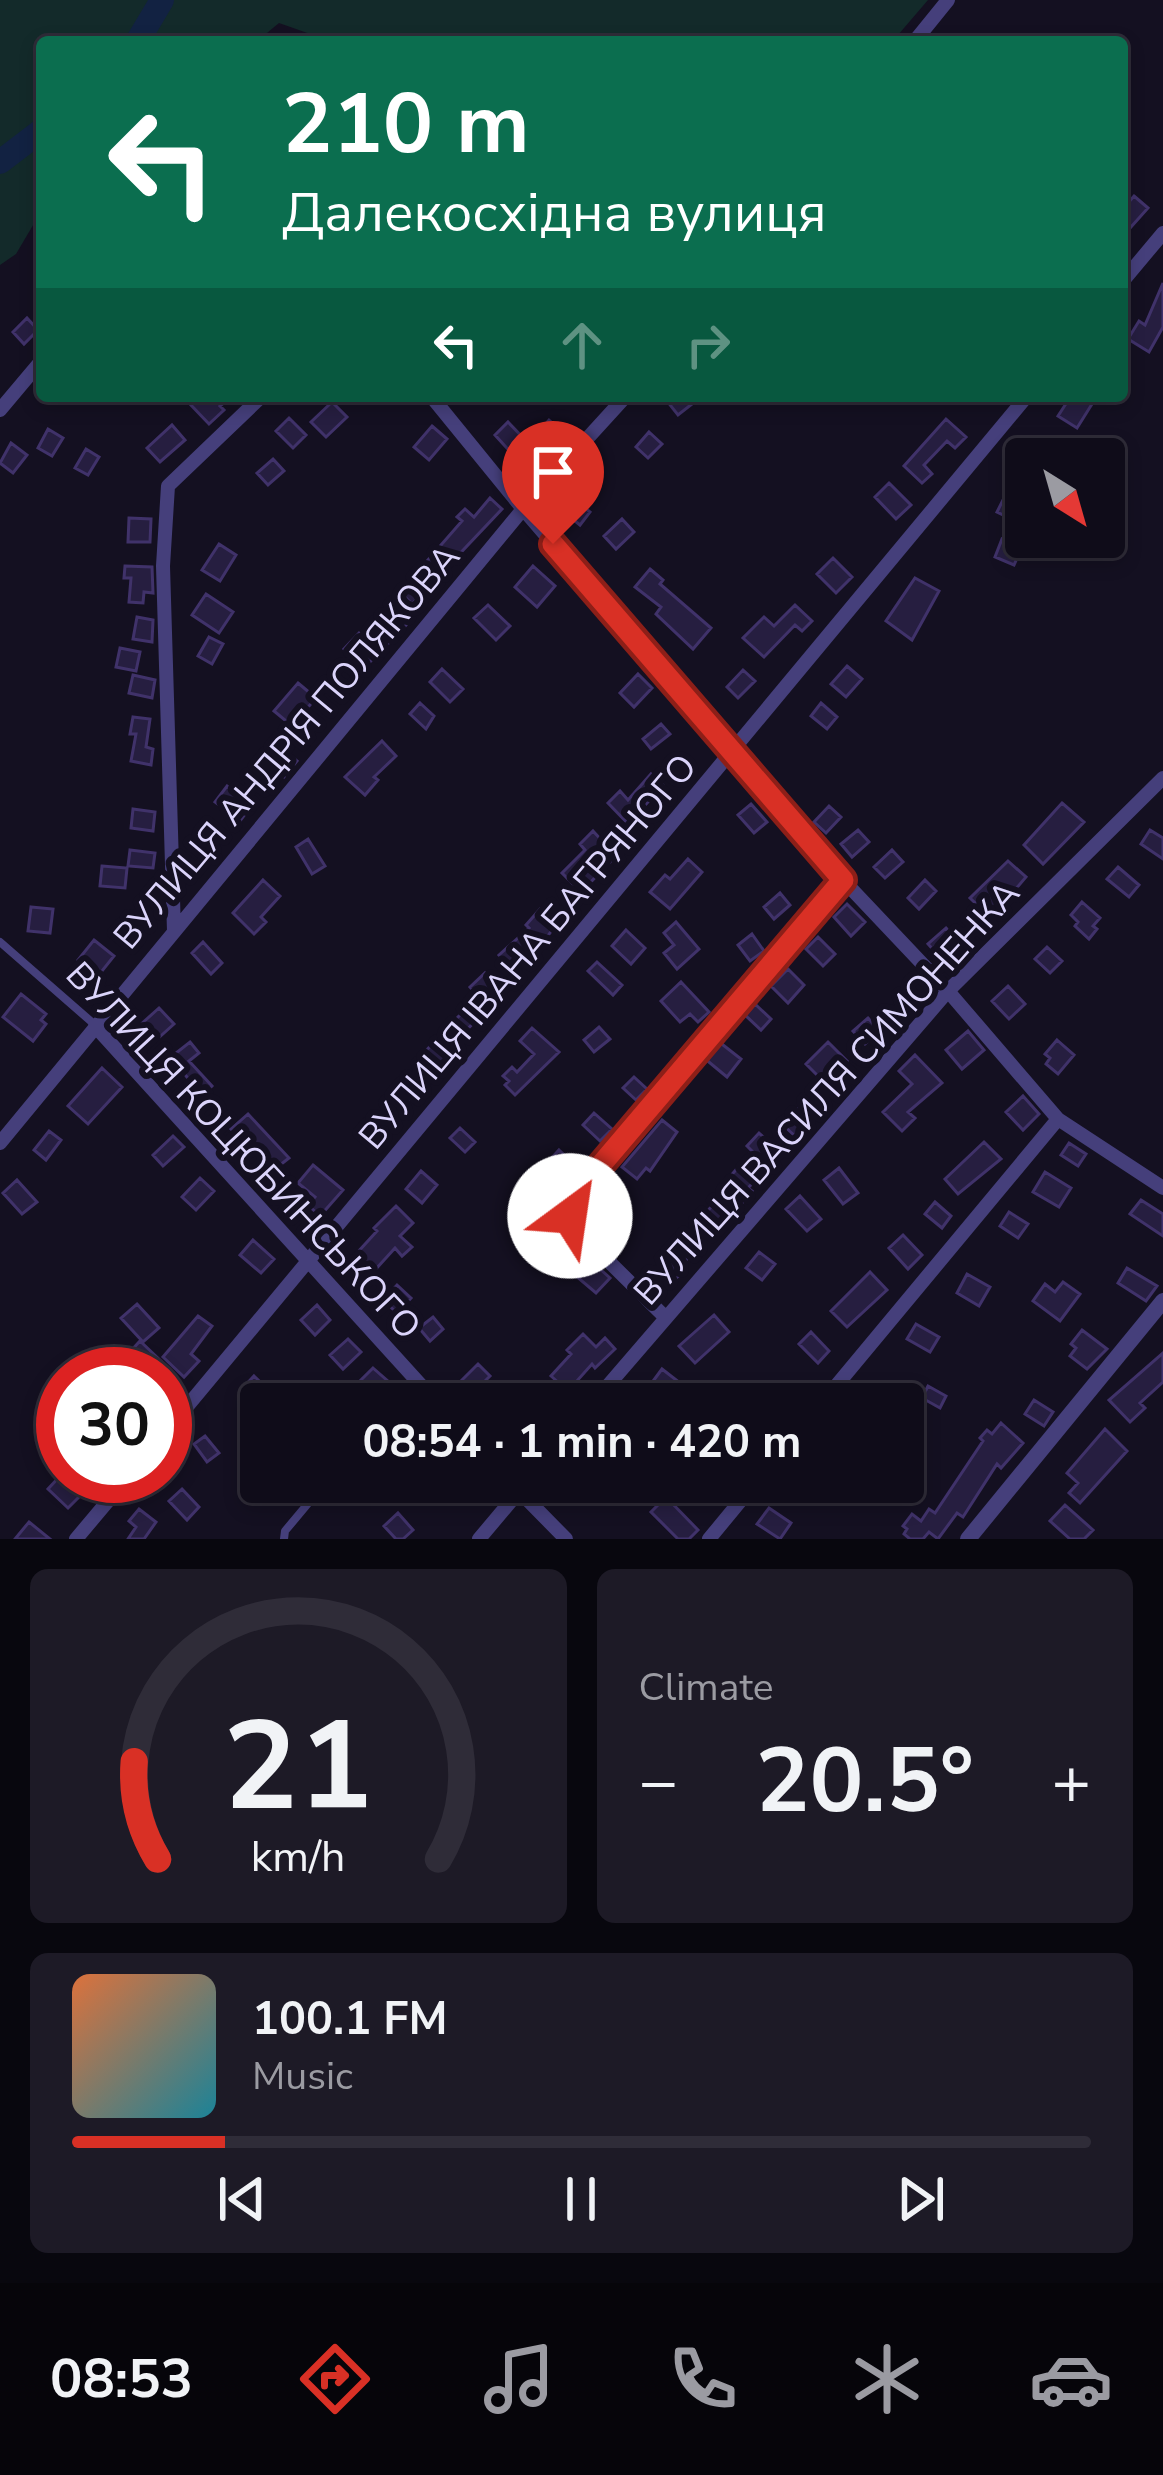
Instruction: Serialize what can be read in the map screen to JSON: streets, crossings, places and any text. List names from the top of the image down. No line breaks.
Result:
{"streets":{"street":["ВУЛИЦЯ АНДРІЯ ПОЛЯКОВА","ВУЛИЦЯ ІВАНА БАГРЯНОГО","ВУЛИЦЯ ВАСИЛЯ СИМОНЕНКА","ВУЛИЦЯ КОЦЮБИНСЬКОГО"]},"crossings":[["ВУЛИЦЯ АНДРІЯ ПОЛЯКОВА","ВУЛИЦЯ КОЦЮБИНСЬКОГО"],["ВУЛИЦЯ ІВАНА БАГРЯНОГО","ВУЛИЦЯ КОЦЮБИНСЬКОГО"]],"north":"bottom right","page":{"turn":["210 m","Далекосхідна вулиця"],"limit":"30","trip":"08:54 · 1 min · 420 m","tile":"Climate","heat":["−","20.5°","+"],"song":["100.1 FM","Music"],"tabs":"08:53","gauge":["21","km/h"]}}
